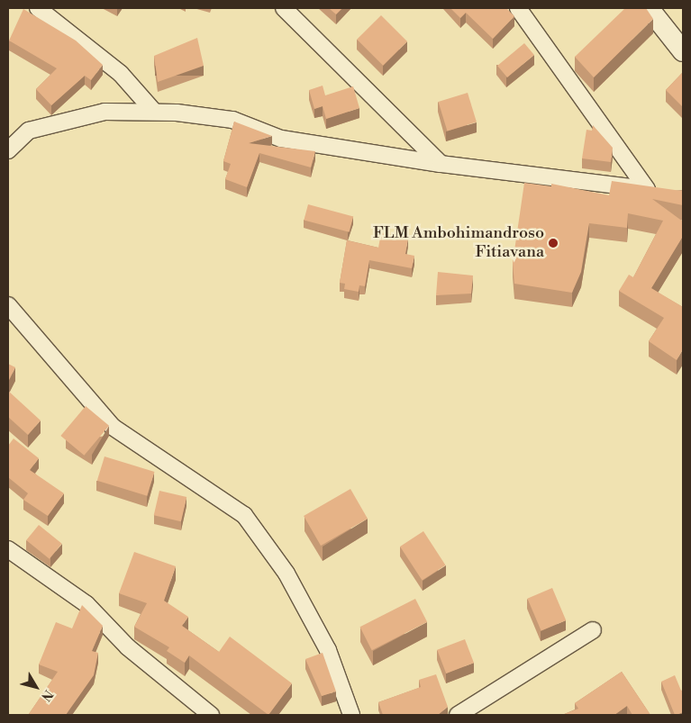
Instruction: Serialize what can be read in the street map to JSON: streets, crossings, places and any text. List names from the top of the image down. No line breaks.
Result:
{"places":["FLM Ambohimandroso Fitiavana"],"north":"bottom right"}
